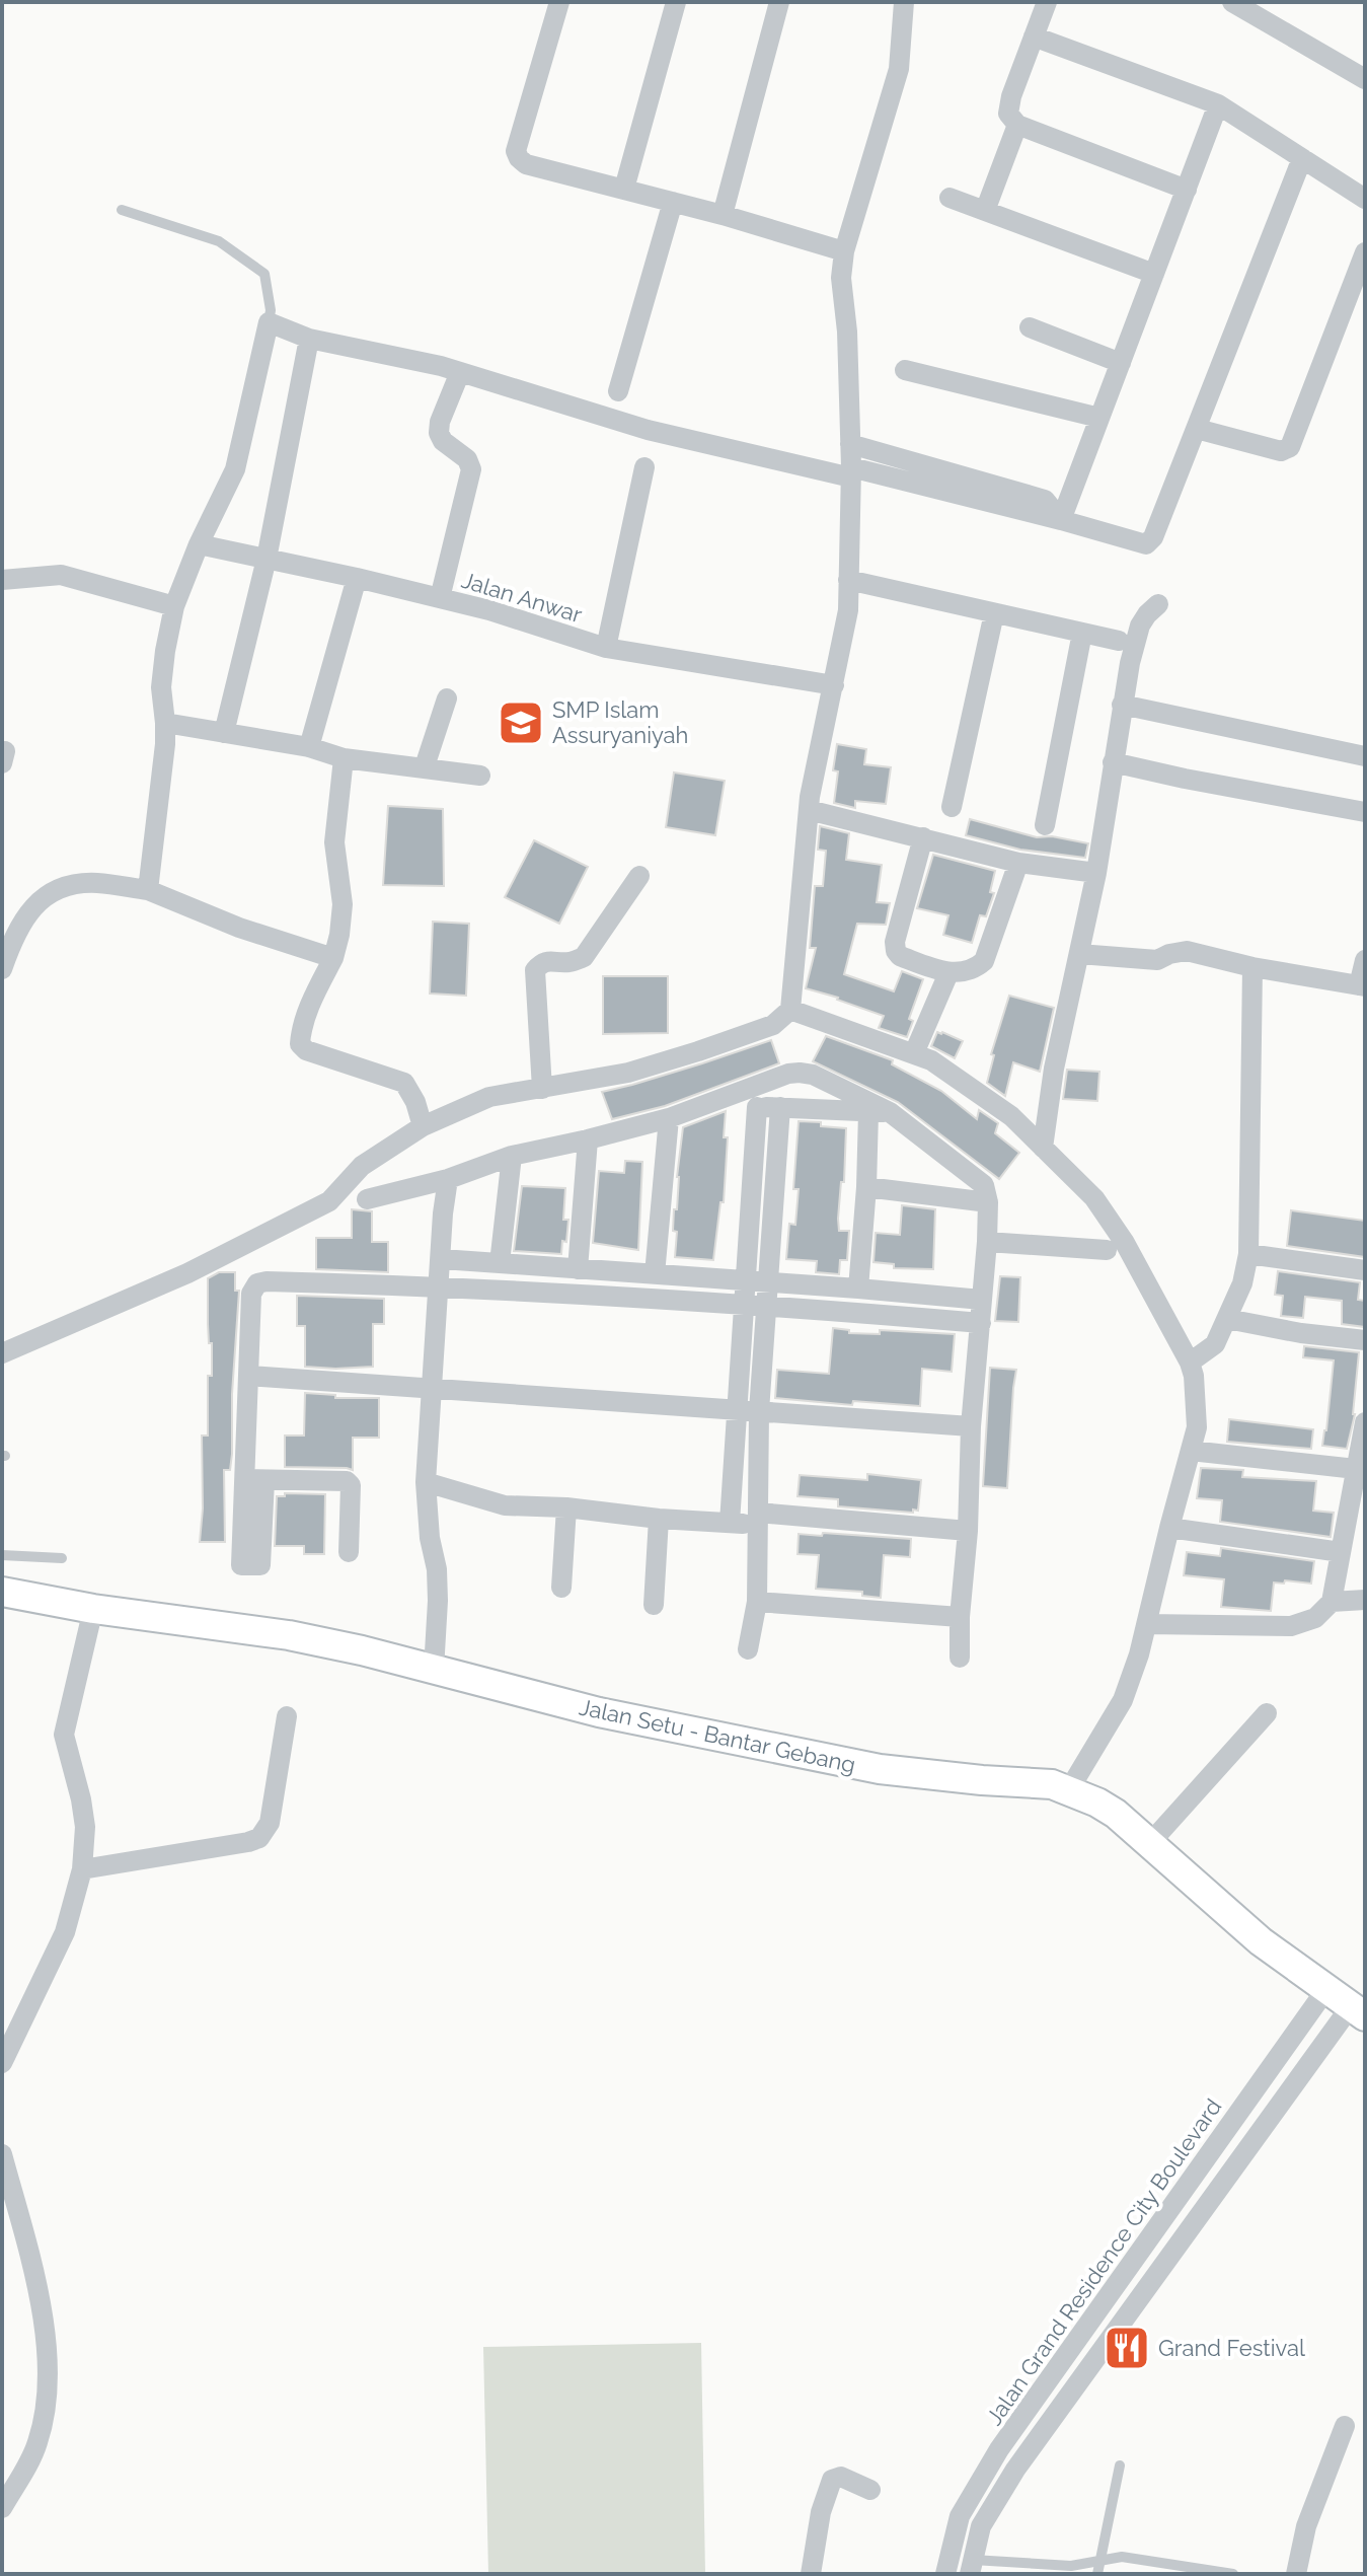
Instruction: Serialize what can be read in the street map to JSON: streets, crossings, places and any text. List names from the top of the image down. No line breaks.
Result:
{"streets":{"main road":["Jalan Setu - Bantar Gebang"],"street":["Jalan Anwar","Jalan Grand Residence City Boulevard"]},"crossings":[["Jalan Setu - Bantar Gebang","Jalan Grand Residence City Boulevard"]],"places":{"school or university":["SMP Islam Assuryaniyah"],"restaurant":["Grand Festival"]}}
